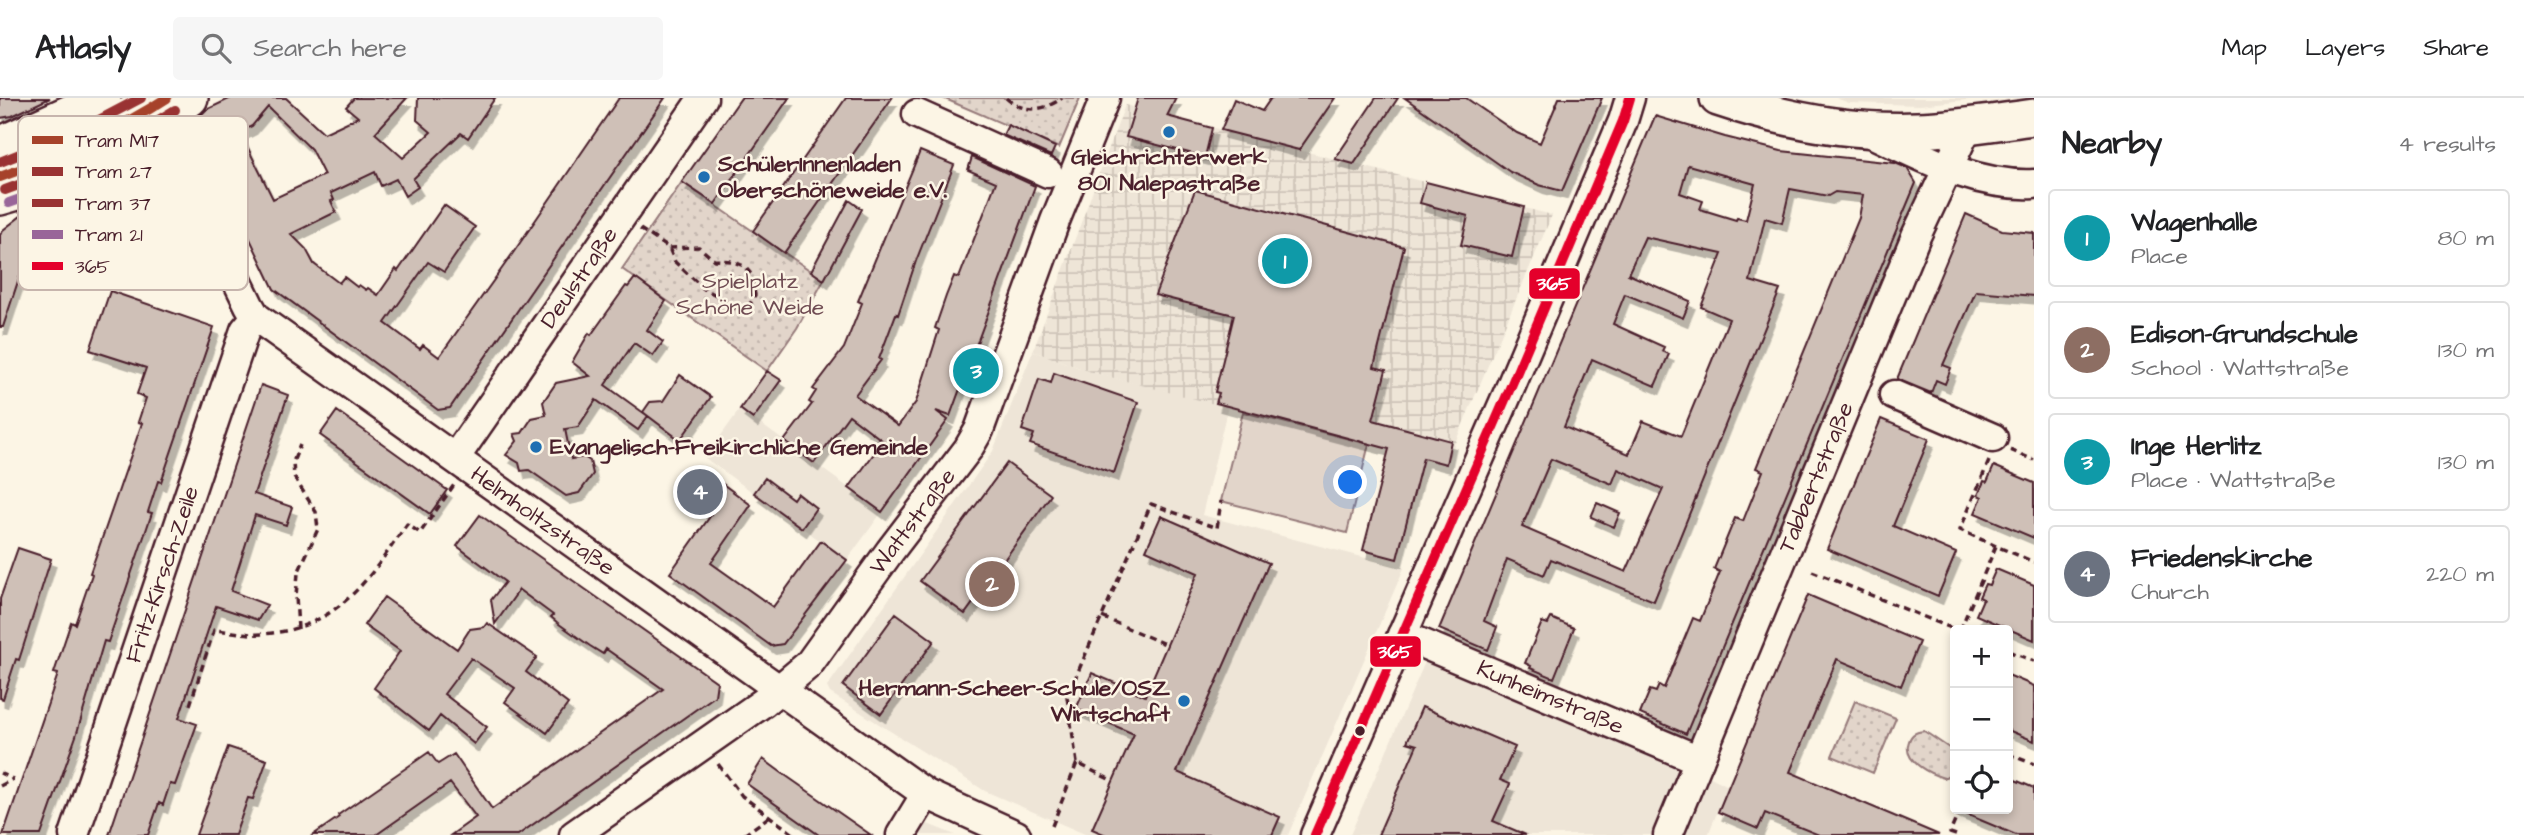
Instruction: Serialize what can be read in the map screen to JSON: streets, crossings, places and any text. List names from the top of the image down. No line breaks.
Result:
{"streets":{"street":["Deulstraße","Tabbertstraße","Helmholtzstraße","Wattstraße","Fritz-Kirsch-Zeile","Kunheimstraße"]},"crossings":[["Deulstraße","Helmholtzstraße"],["Tabbertstraße","Kunheimstraße"],["Helmholtzstraße","Wattstraße"],["Helmholtzstraße","Fritz-Kirsch-Zeile"]],"parks":["Spielplatz Schöne Weide"],"places":["Gleichrichterwerk 801 Nalepastraße","SchülerInnenladen Oberschöneweide e.V.","Evangelisch-Freikirchliche Gemeinde","Hermann-Scheer-Schule/OSZ Wirtschaft"],"lines":["tram line M17","tram line 37","transit line 365","tram line 27","tram line 21"],"legend":["Tram M17","Tram 27","Tram 37","Tram 21","365"],"page":{"header":"Atlasly","search":"Search here","nav":["Map","Layers","Share"],"heading":["Nearby","4 results"],"list":[{"mark":"1","name":"Wagenhalle","note":"Place","value":"80 m"},{"mark":"2","name":"Edison-Grundschule","note":"School · Wattstraße","value":"130 m"},{"mark":"3","name":"Inge Herlitz","note":"Place · Wattstraße","value":"130 m"},{"mark":"4","name":"Friedenskirche","note":"Church","value":"220 m"}],"pins":["1","3","4","2"],"map_buttons":["+","−"]}}
